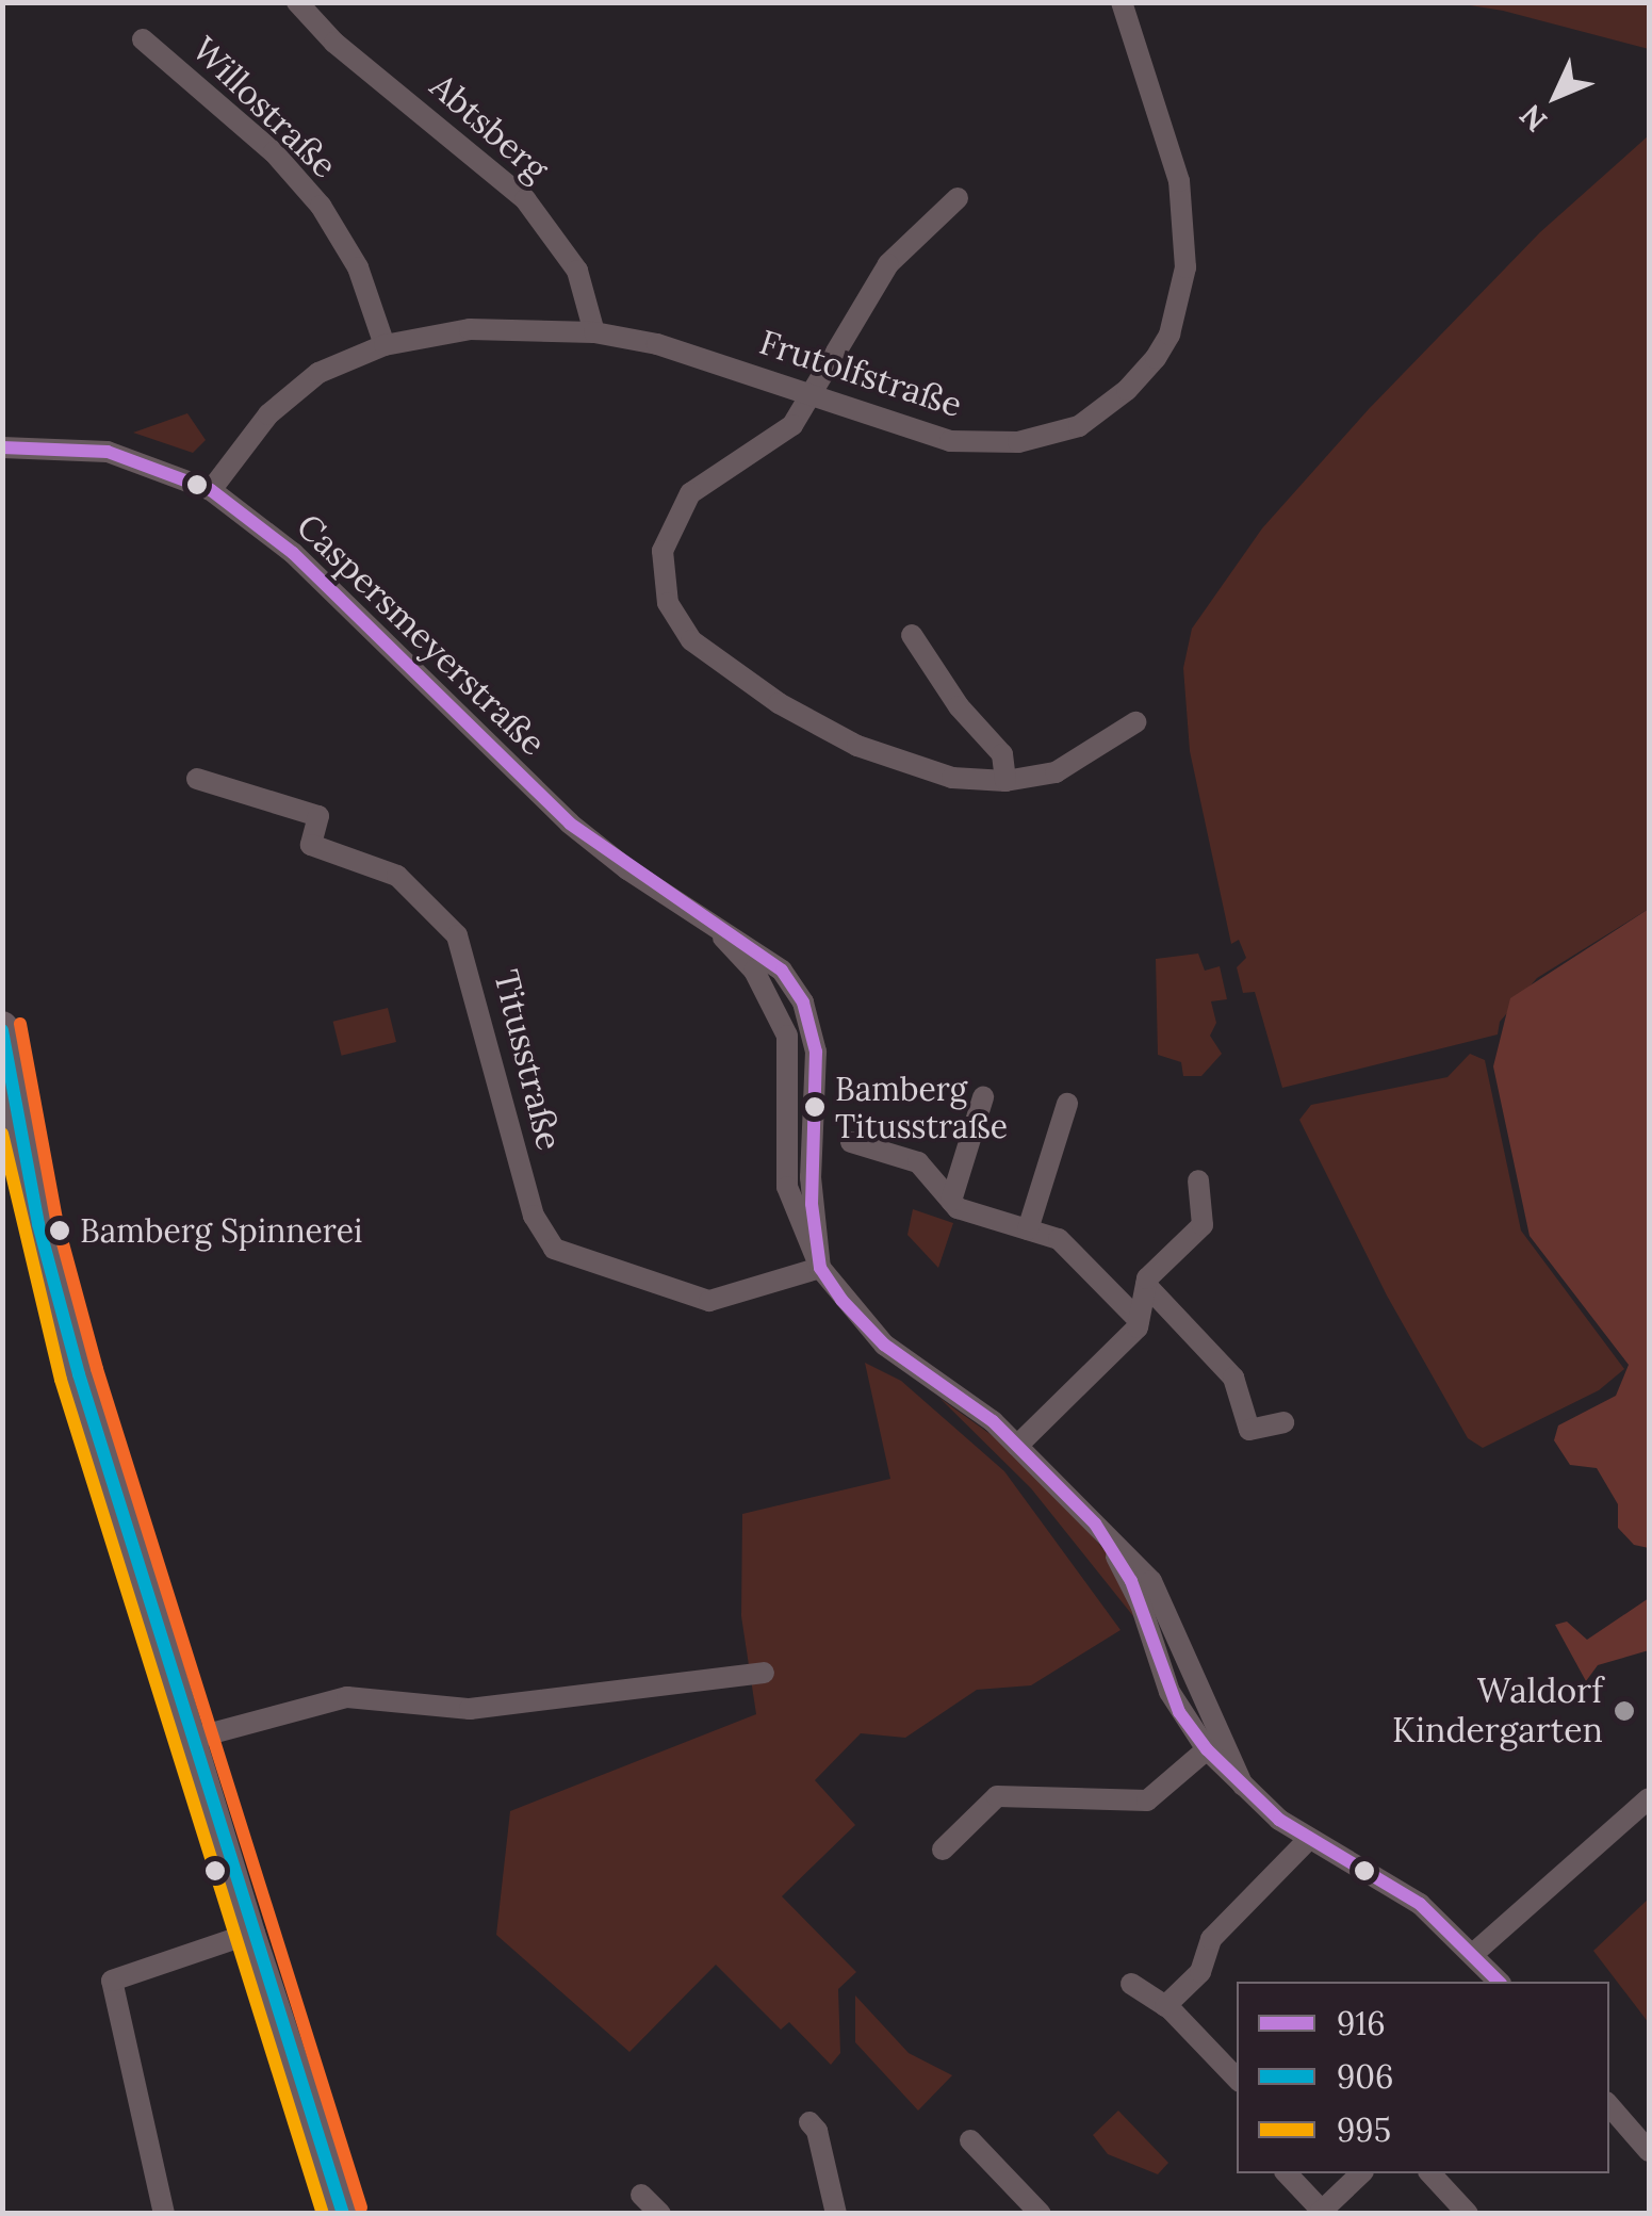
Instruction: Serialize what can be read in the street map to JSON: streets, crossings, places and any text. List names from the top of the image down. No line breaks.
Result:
{"streets":{"street":["Willostraße","Abtsberg","Frutolfstraße","Caspersmeyerstraße","Titusstraße"]},"crossings":[["Willostraße","Frutolfstraße"],["Abtsberg","Frutolfstraße"],["Frutolfstraße","Caspersmeyerstraße"],["Caspersmeyerstraße","Titusstraße"]],"places":["Bamberg Titusstraße","Bamberg Spinnerei","Waldorf Kindergarten"],"lines":["transit line 916","transit line 906","transit line 995"],"legend":["916","906","995"],"north":"bottom left"}
